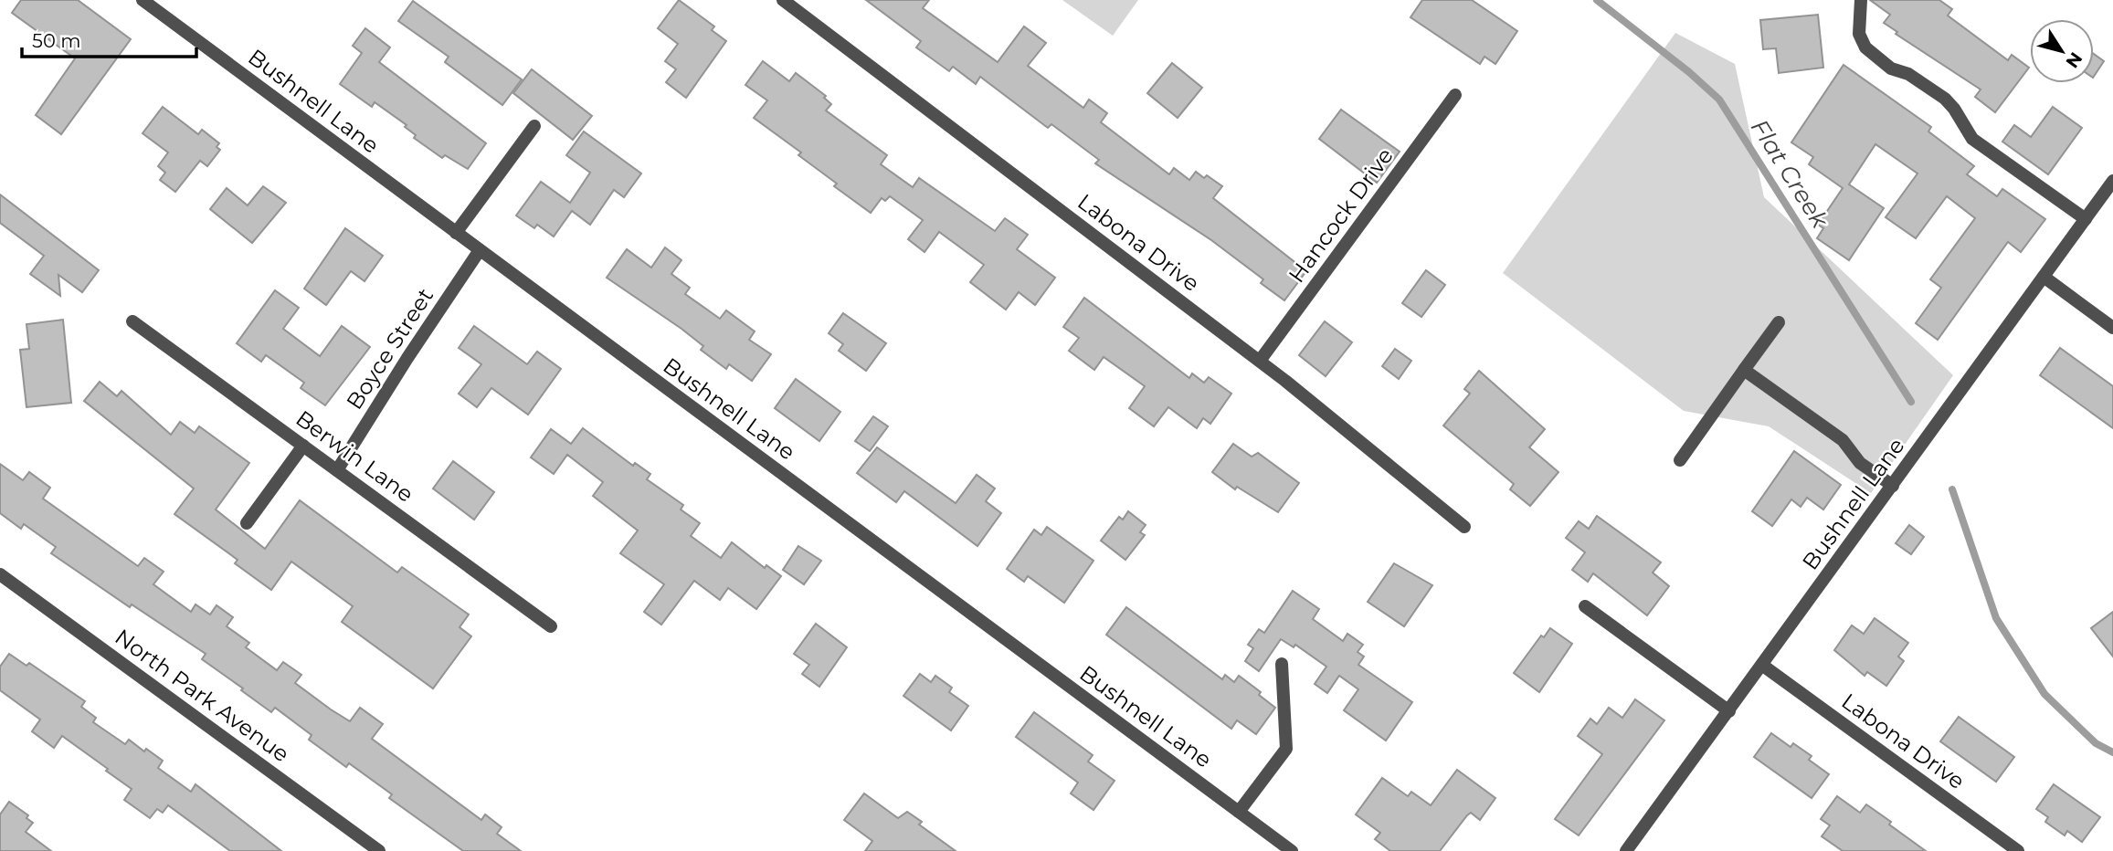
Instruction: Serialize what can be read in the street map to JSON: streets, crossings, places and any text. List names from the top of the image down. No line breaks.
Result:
{"streets":{"street":["Bushnell Lane","Hancock Drive","Labona Drive","Boyce Street","Berwin Lane","North Park Avenue"]},"crossings":[["Bushnell Lane","Labona Drive"],["Bushnell Lane","Boyce Street"],["Hancock Drive","Labona Drive"],["Boyce Street","Berwin Lane"]],"water":["Flat Creek"],"scale_bar":"50 m","north":"bottom right"}
